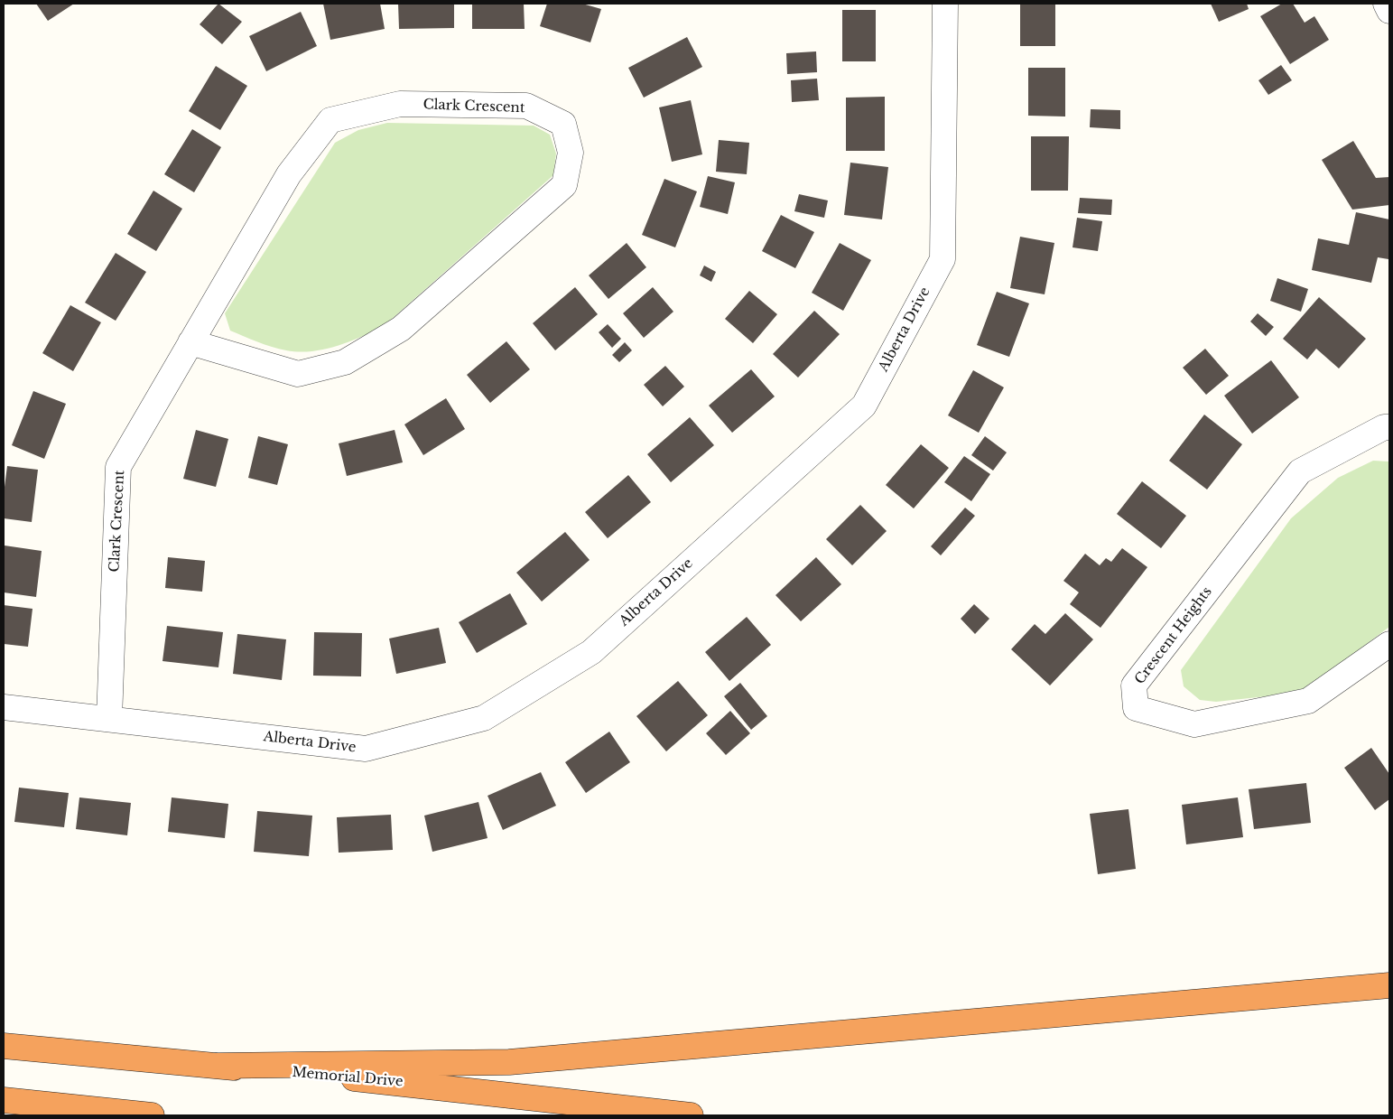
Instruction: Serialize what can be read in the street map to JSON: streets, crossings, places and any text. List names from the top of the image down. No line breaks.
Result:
{"streets":{"highway":["Memorial Drive"],"street":["Clark Crescent","Alberta Drive","Crescent Heights"]},"crossings":[["Clark Crescent","Alberta Drive"]]}
